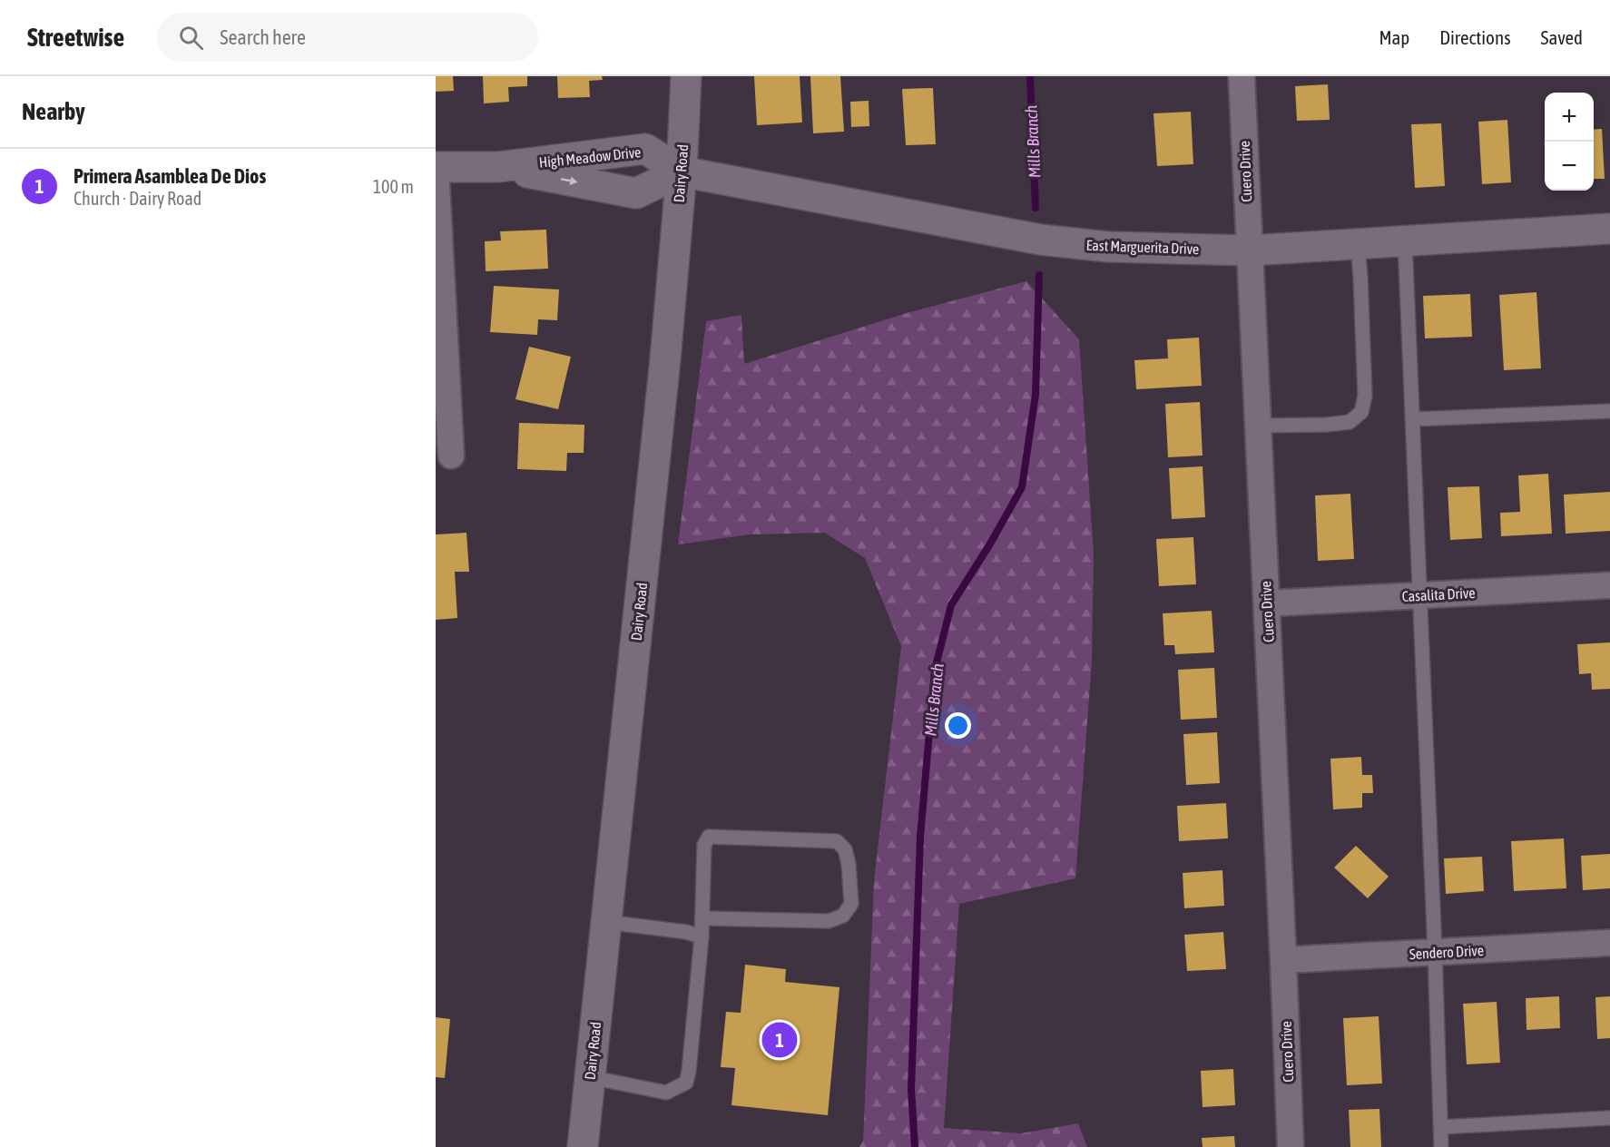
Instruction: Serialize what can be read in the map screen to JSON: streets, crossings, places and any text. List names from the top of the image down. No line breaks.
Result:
{"streets":{"street":["High Meadow Drive","Cuero Drive","Dairy Road","East Marguerita Drive","Casalita Drive","Sendero Drive"]},"crossings":[["High Meadow Drive","Dairy Road"],["High Meadow Drive","East Marguerita Drive"],["Cuero Drive","East Marguerita Drive"],["Cuero Drive","Casalita Drive"],["Cuero Drive","Sendero Drive"],["Dairy Road","East Marguerita Drive"]],"water":["Mills Branch"],"page":{"header":"Streetwise","search":"Search here","nav":["Map","Directions","Saved"],"heading":"Nearby","map_buttons":["+","−"],"list":[{"mark":"1","name":"Primera Asamblea De Dios","note":"Church · Dairy Road","value":"100 m"}],"pins":"1"}}
